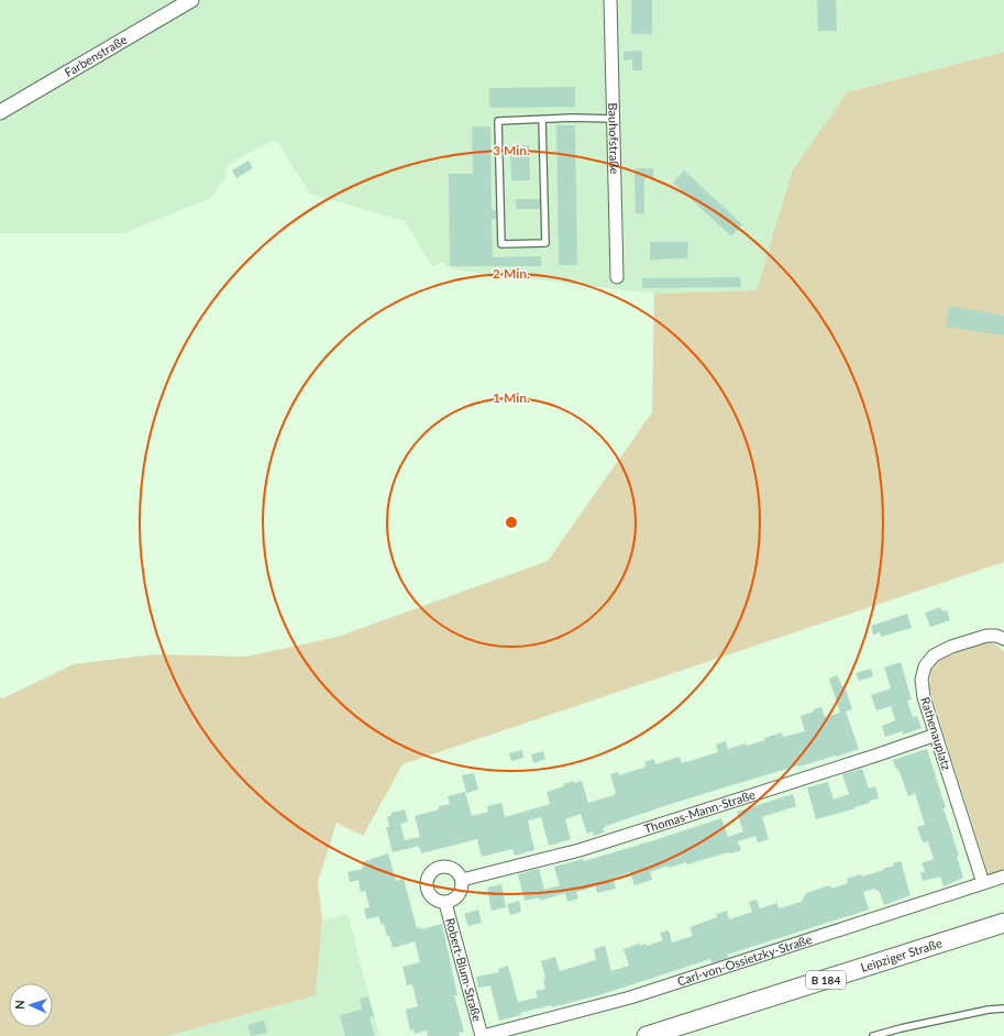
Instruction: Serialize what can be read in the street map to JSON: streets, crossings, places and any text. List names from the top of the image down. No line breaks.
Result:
{"streets":{"main road":["Leipziger Straße","B 184"],"street":["Farbenstraße","Bauhofstraße","Rathenauplatz","Thomas-Mann-Straße","Carl-von-Ossietzky-Straße","Robert-Blum-Straße"]},"crossings":[["Rathenauplatz","Thomas-Mann-Straße"],["Rathenauplatz","Carl-von-Ossietzky-Straße"],["Thomas-Mann-Straße","Robert-Blum-Straße"],["Carl-von-Ossietzky-Straße","Robert-Blum-Straße"]],"north":"left","rings":["3 Min.","2 Min.","1 Min."]}
